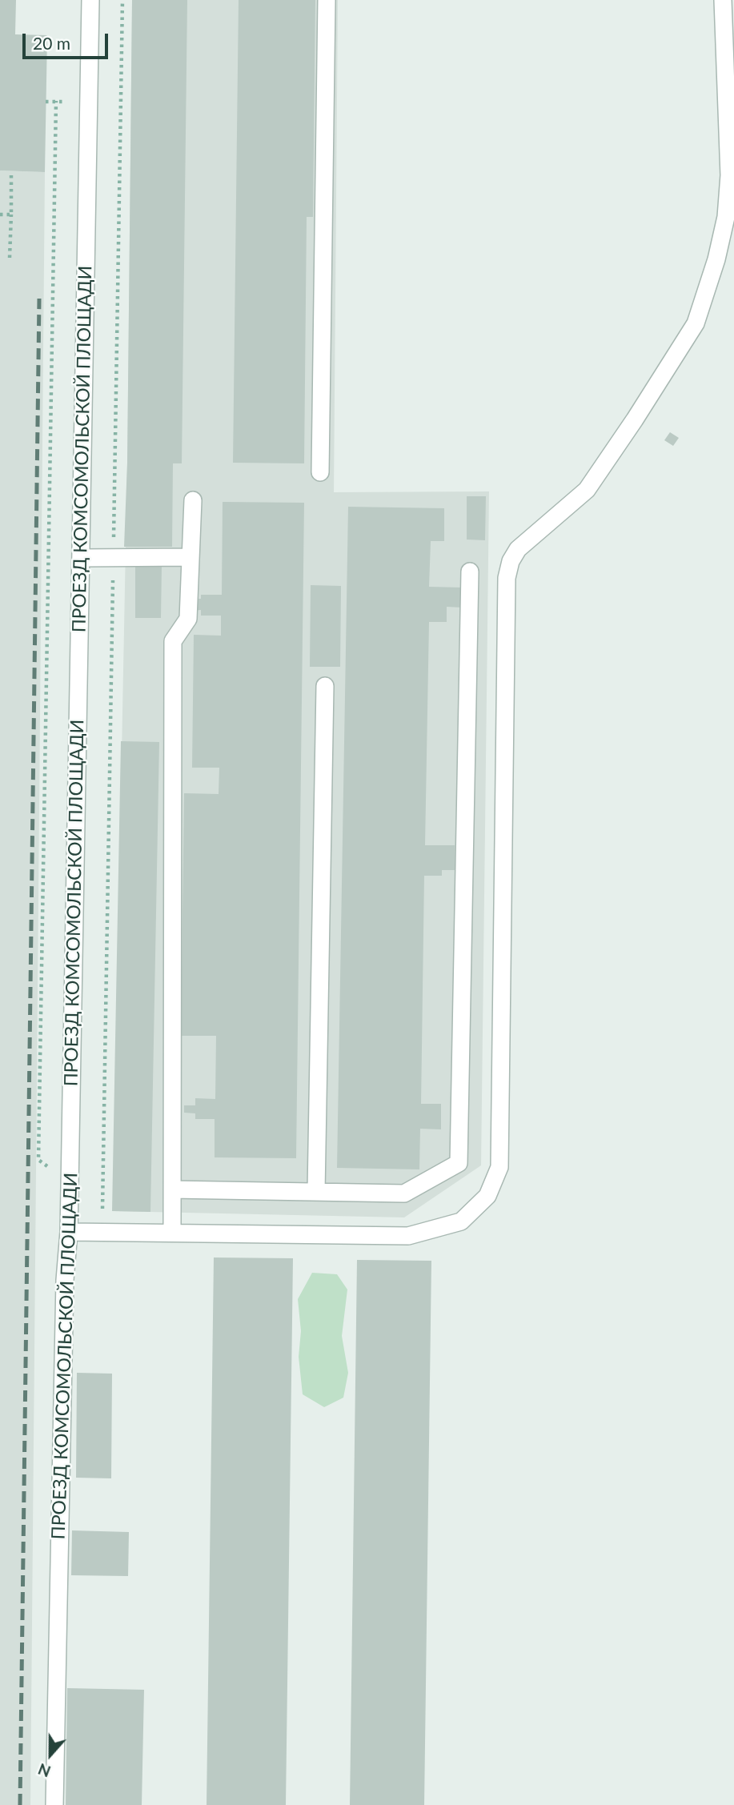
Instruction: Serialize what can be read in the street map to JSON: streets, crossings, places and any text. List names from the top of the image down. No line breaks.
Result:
{"streets":{"street":["ПРОЕЗД КОМСОМОЛЬСКОЙ ПЛОЩАДИ"]},"scale_bar":"20 m","north":"bottom"}
